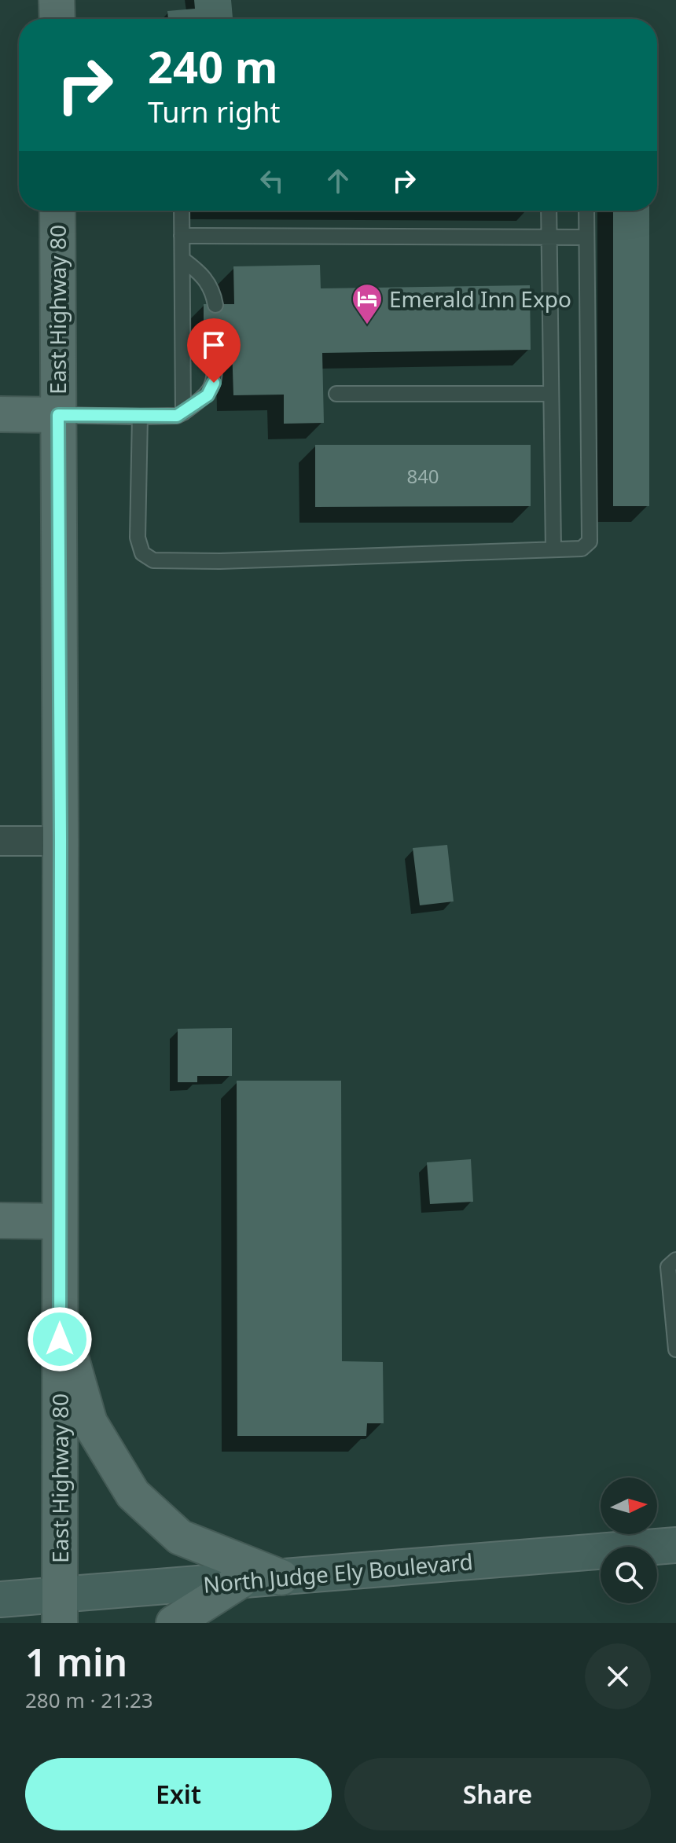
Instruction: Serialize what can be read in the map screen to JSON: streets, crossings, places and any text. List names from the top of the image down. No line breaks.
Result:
{"streets":{"main road":["East Highway 80","North Judge Ely Boulevard"]},"crossings":[["East Highway 80","North Judge Ely Boulevard"]],"places":{"hotel":["Emerald Inn Expo"]},"house_numbers":["840"],"north":"right","page":{"turn":["240 m","Turn right"],"heading":["1 min","280 m · 21:23"],"buttons":["Exit","Share"]}}
